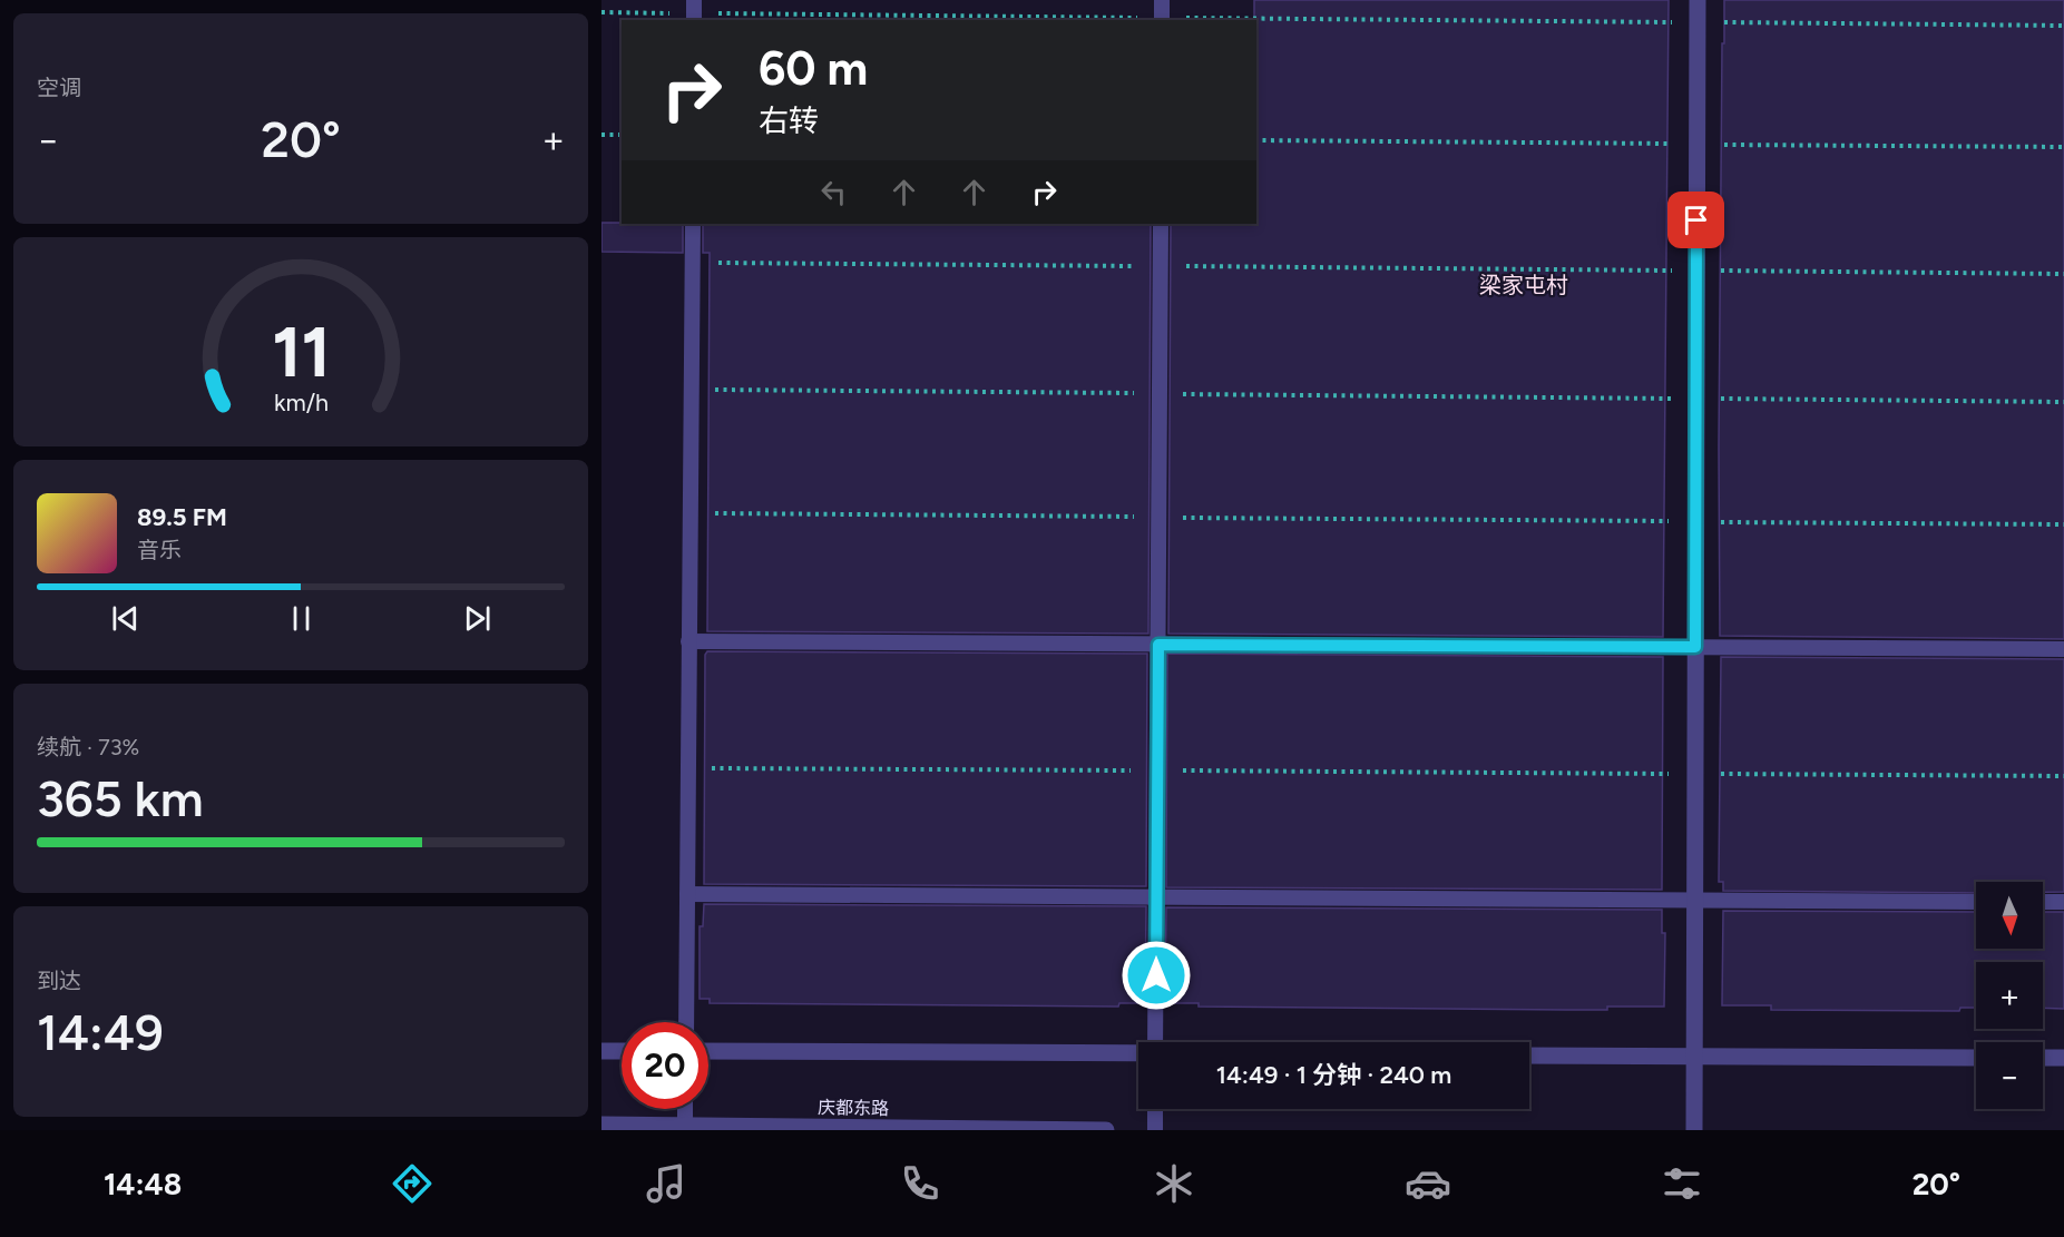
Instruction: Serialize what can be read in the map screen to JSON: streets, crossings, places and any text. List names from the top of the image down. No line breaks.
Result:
{"streets":{"street":["庆都东路"]},"districts":["梁家屯村"],"north":"bottom","page":{"tile":["空调",["续航 · 73%","365 km"],["到达","14:49"]],"turn":["60 m","右转"],"heat":["−","20°","+"],"song":["89.5 FM","音乐"],"map_buttons":["+","−"],"limit":"20","trip":"14:49 · 1 分钟 · 240 m","tabs":["14:48","20°"],"gauge":["11","km/h"]}}
